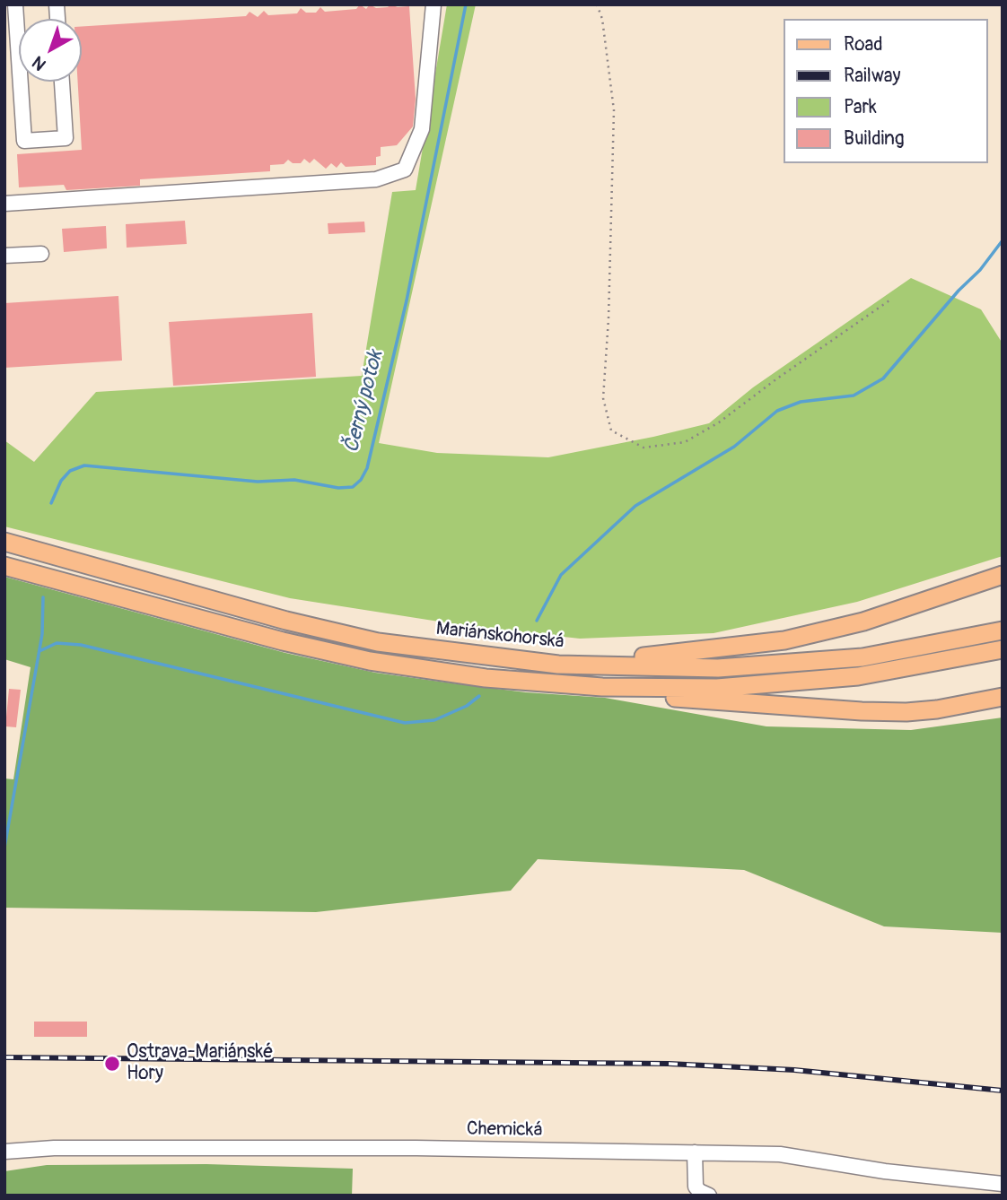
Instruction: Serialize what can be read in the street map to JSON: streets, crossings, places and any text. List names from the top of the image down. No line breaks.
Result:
{"streets":{"main road":["Mariánskohorská"],"street":["Chemická"]},"water":["Černý potok"],"places":["Ostrava-Mariánské Hory"],"legend":["Road","Railway","Park","Building"],"north":"bottom left"}
